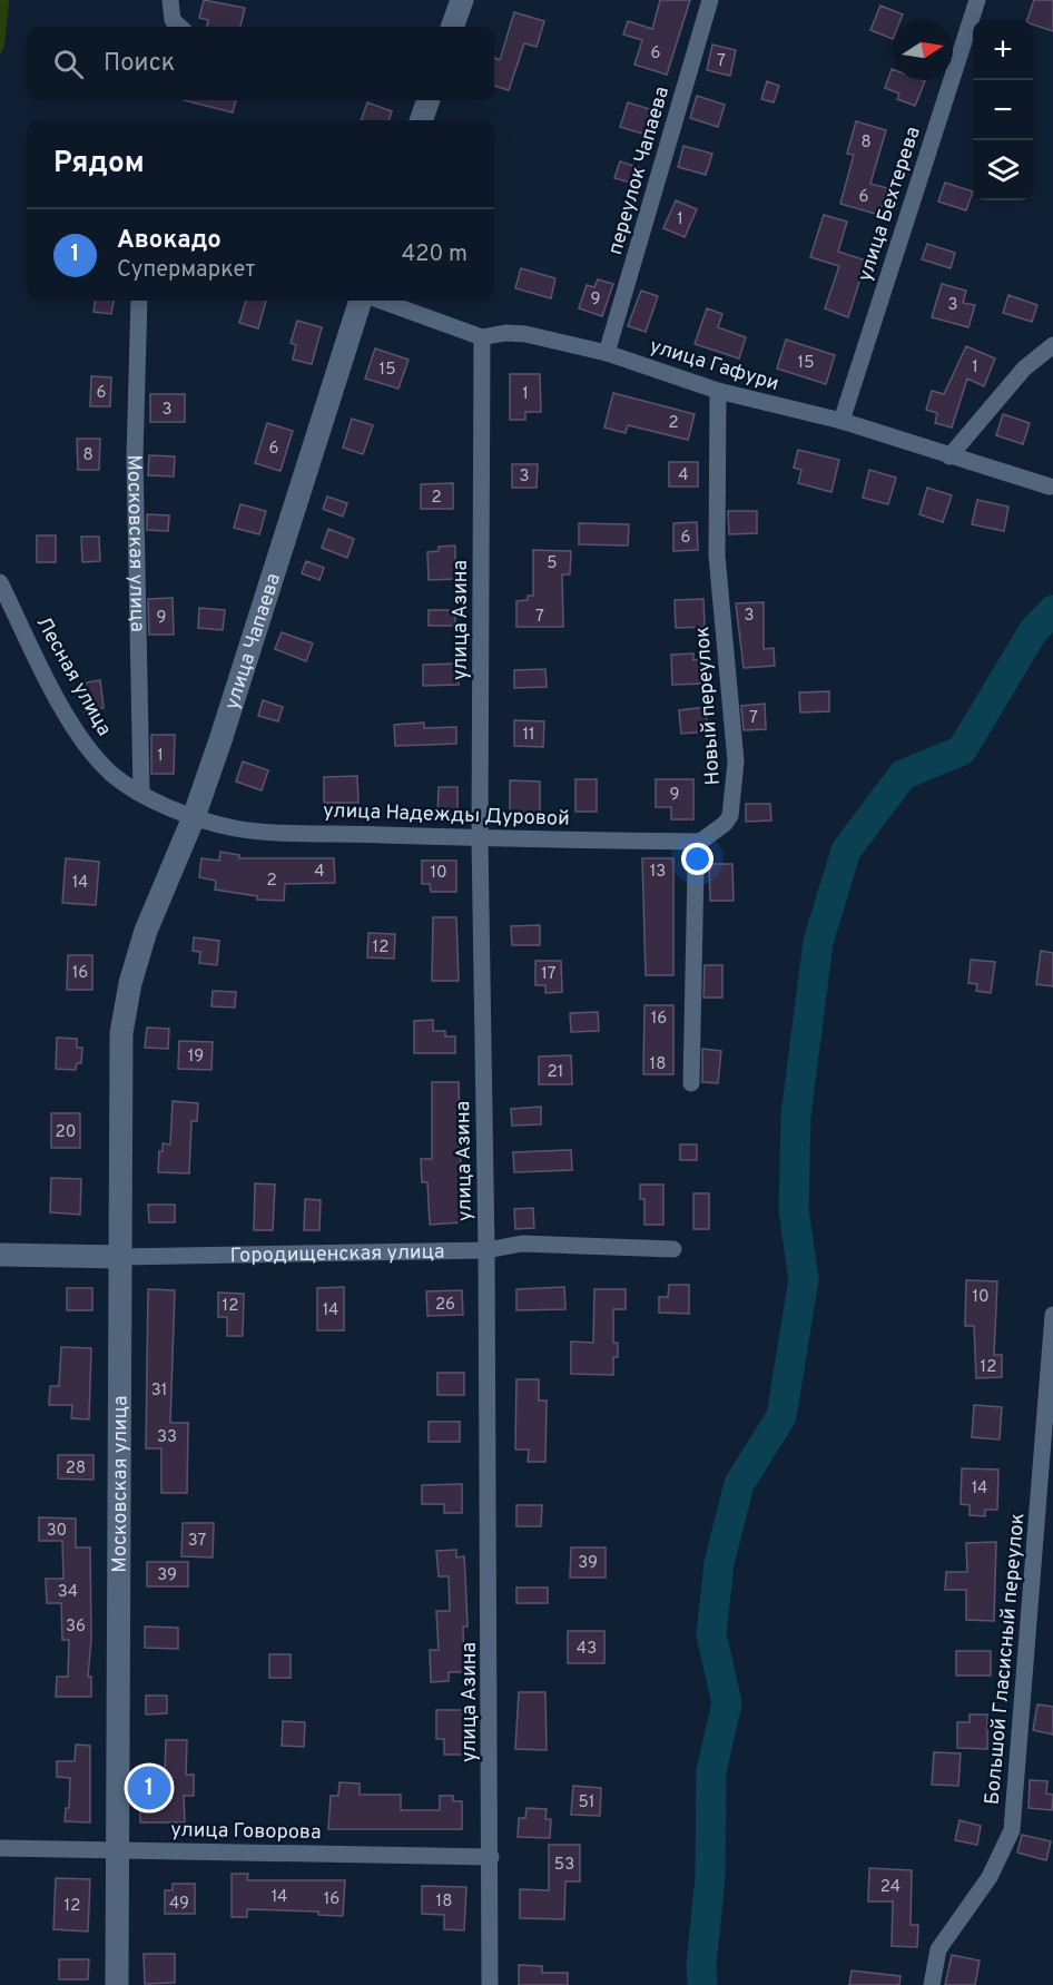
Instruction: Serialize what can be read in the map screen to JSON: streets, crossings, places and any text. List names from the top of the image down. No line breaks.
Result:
{"streets":{"street":["переулок Чапаева","улица Бехтерева","улица Гафури","Московская улица","улица Азина","улица Чапаева","Лесная улица","Новый переулок","улица Надежды Дуровой","Городищенская улица","Большой Гласисный переулок","улица Говорова"]},"crossings":[["переулок Чапаева","улица Гафури"],["улица Бехтерева","улица Гафури"],["улица Гафури","улица Азина"],["улица Гафури","Новый переулок"],["Московская улица","улица Чапаева"],["Московская улица","Лесная улица"],["Московская улица","Городищенская улица"],["Московская улица","улица Говорова"],["улица Азина","улица Надежды Дуровой"],["улица Азина","Городищенская улица"],["улица Азина","улица Говорова"],["улица Чапаева","Лесная улица"],["улица Чапаева","улица Надежды Дуровой"],["Лесная улица","улица Надежды Дуровой"],["Новый переулок","улица Надежды Дуровой"]],"house_numbers":["6","7","8","6","1","9","3","15","1","15","6","1","3","2","6","8","4","3","2","6","5","3","7","9","7","11","1","9","4","13","10","2","14","12","16","17","16","19","18","21","20","10","26","12","14","12","31","33","28","14","30","37","39","39","34","36","43","51","53","24","14","16","18","49","12"],"north":"right","page":{"map_buttons":["+","−"],"search":"Поиск","heading":"Рядом","list":[{"mark":"1","name":"Авокадо","note":"Супермаркет","value":"420 m"}],"pins":"1"}}
